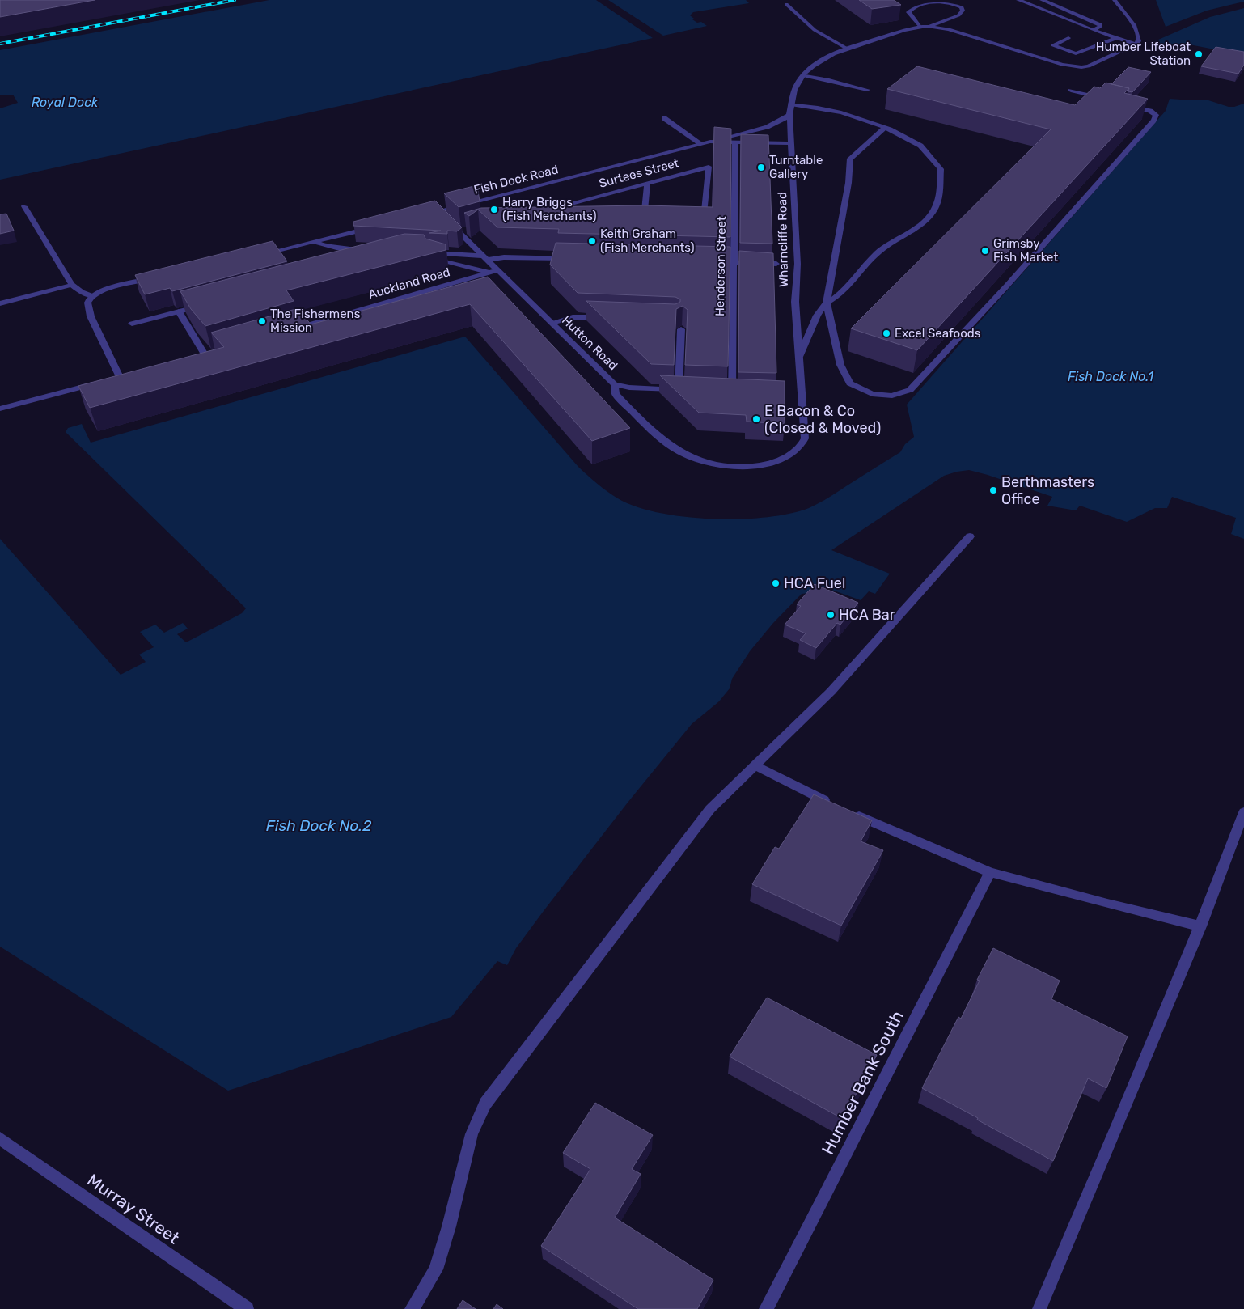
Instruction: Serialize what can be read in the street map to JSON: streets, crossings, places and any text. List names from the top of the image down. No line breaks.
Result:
{"streets":{"street":["Surtees Street","Fish Dock Road","Wharncliffe Road","Henderson Street","Auckland Road","Hutton Road","Humber Bank South","Murray Street"]},"crossings":[["Fish Dock Road","Wharncliffe Road"],["Fish Dock Road","Henderson Street"],["Fish Dock Road","Hutton Road"],["Wharncliffe Road","Hutton Road"],["Auckland Road","Hutton Road"]],"water":["Royal Dock","Fish Dock No.1","Fish Dock No.2"],"places":["Humber Lifeboat Station","Turntable Gallery","Harry Briggs (Fish Merchants)","Keith Graham (Fish Merchants)","Grimsby Fish Market","The Fishermens Mission","Excel Seafoods","E Bacon & Co (Closed & Moved)","Berthmasters Office","HCA Fuel","HCA Bar"]}
